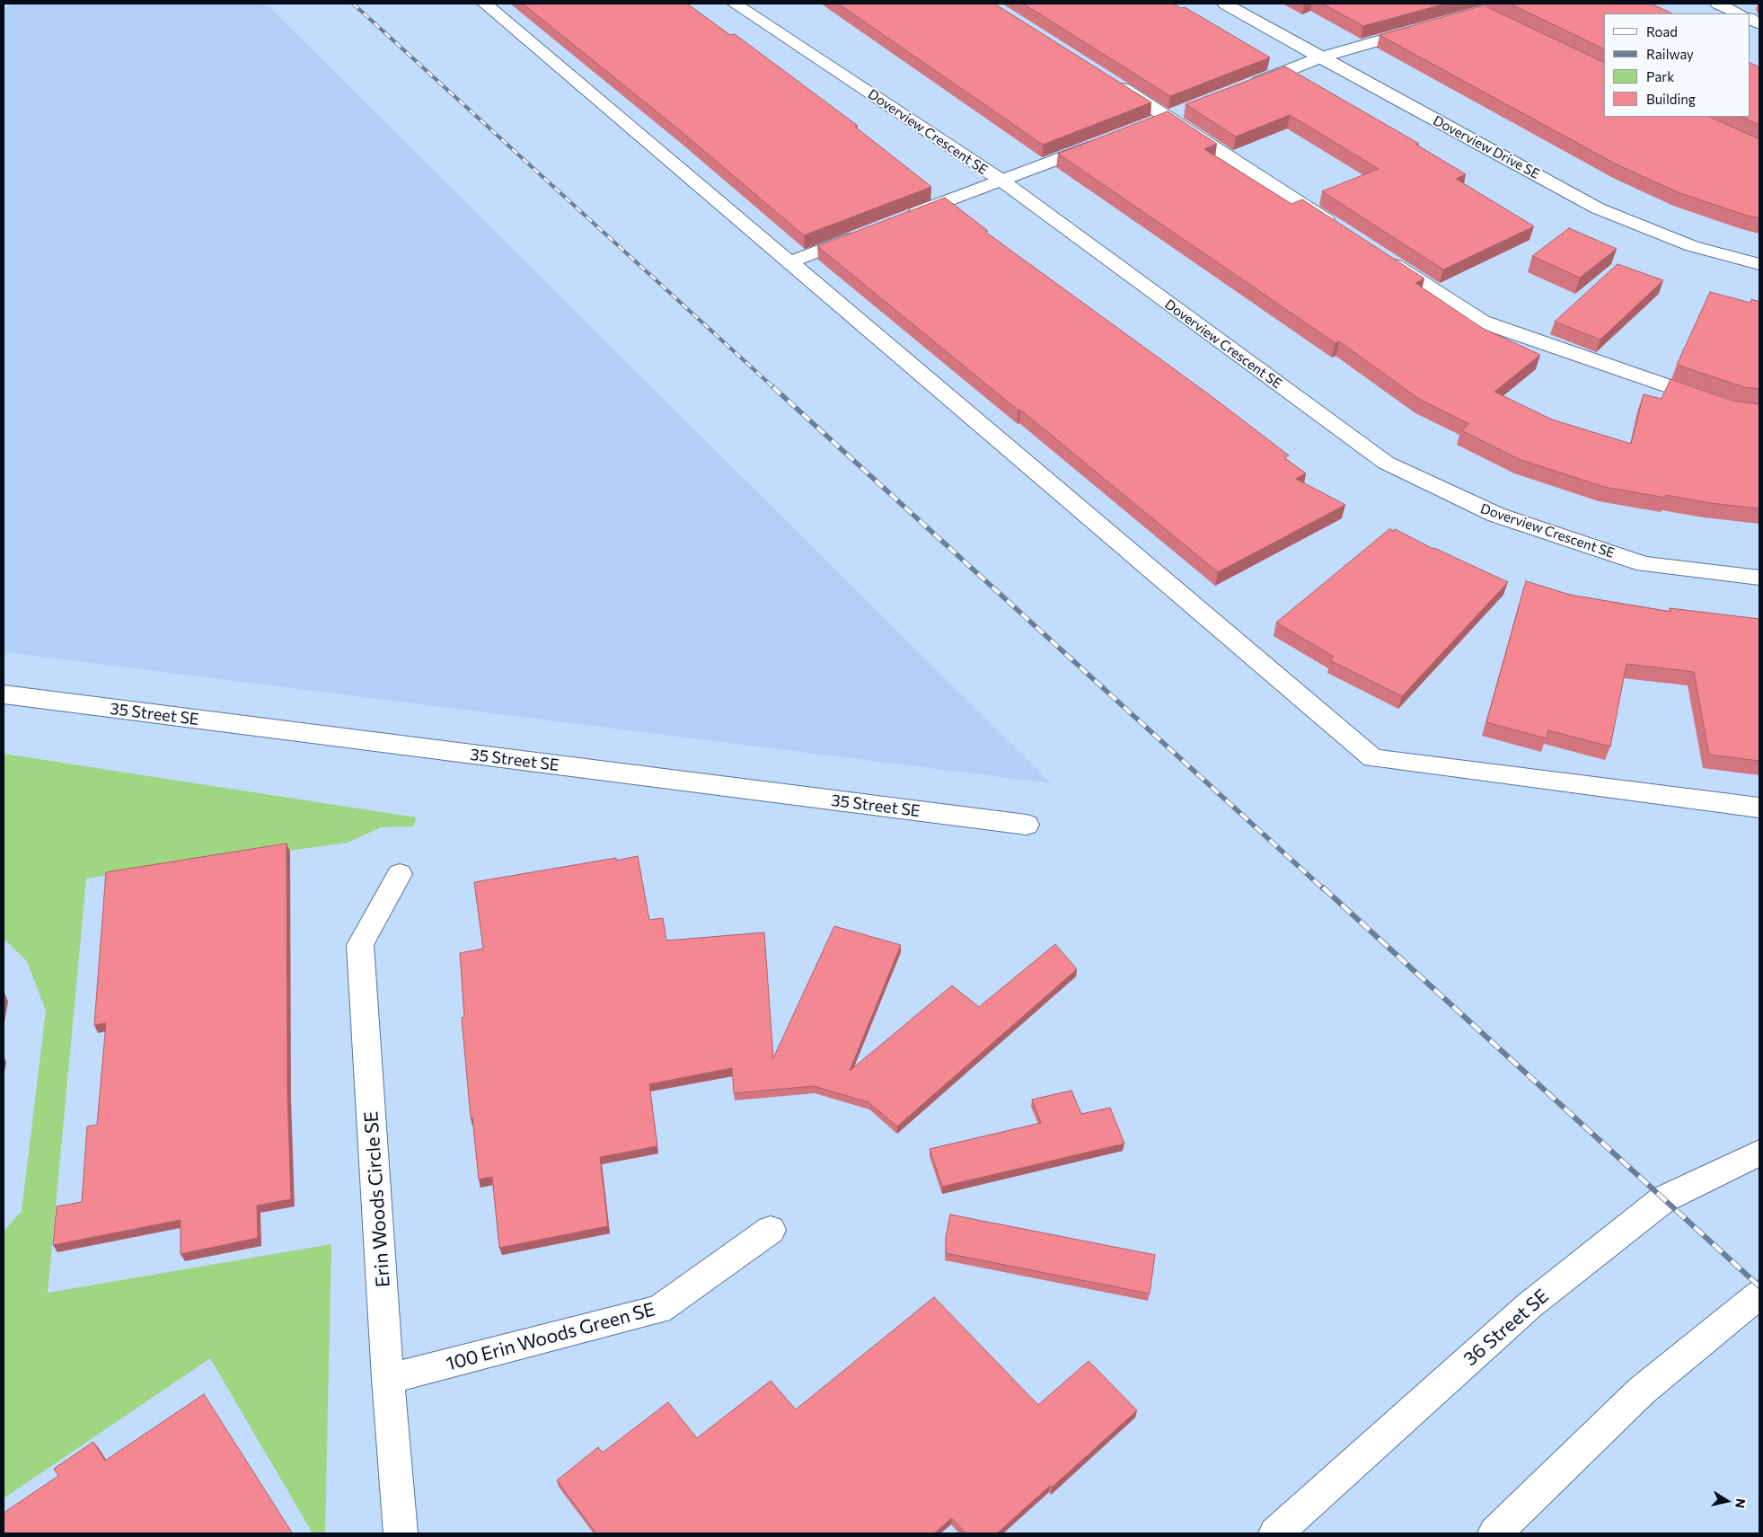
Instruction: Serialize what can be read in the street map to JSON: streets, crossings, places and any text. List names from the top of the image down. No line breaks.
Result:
{"streets":{"street":["Doverview Crescent SE","Doverview Drive SE","35 Street SE","Erin Woods Circle SE","36 Street SE","100 Erin Woods Green SE"]},"crossings":[["Erin Woods Circle SE","100 Erin Woods Green SE"]],"legend":["Road","Railway","Park","Building"],"north":"right"}
